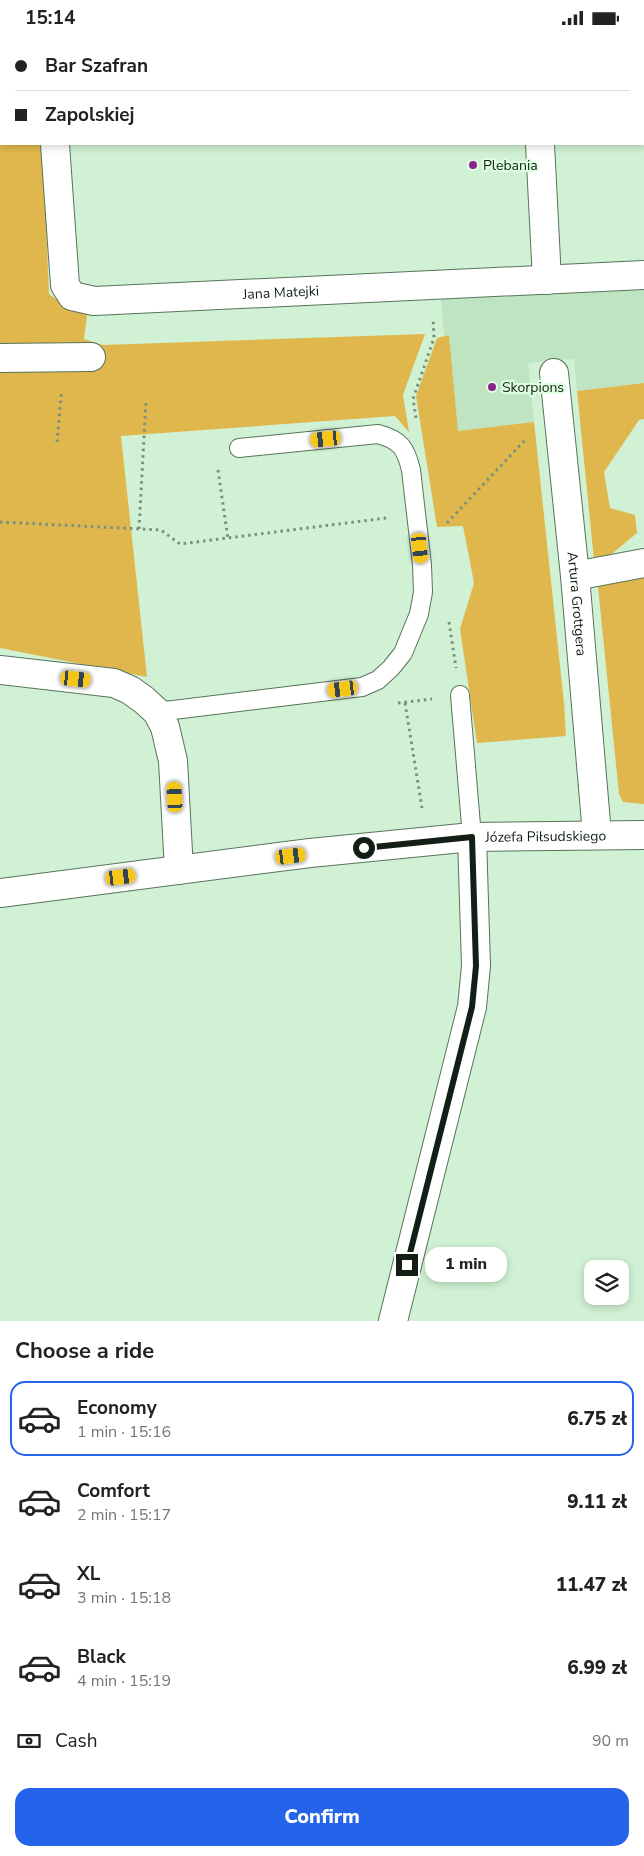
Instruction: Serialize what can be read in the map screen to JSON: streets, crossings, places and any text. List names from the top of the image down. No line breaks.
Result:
{"streets":{"street":["Jana Matejki","Artura Grottgera","Józefa Piłsudskiego"]},"crossings":[["Artura Grottgera","Józefa Piłsudskiego"]],"places":["Plebania","Skorpions"],"page":{"status":"15:14","banner":["Bar Szafran","Zapolskiej"],"bubble":"1 min","heading":"Choose a ride","list":[{"name":"Economy","note":"1 min · 15:16","value":"6.75 zł"},{"name":"Comfort","note":"2 min · 15:17","value":"9.11 zł"},{"name":"XL","note":"3 min · 15:18","value":"11.47 zł"},{"name":"Black","note":"4 min · 15:19","value":"6.99 zł"}],"pay":["Cash","90 m"],"buttons":"Confirm"}}
